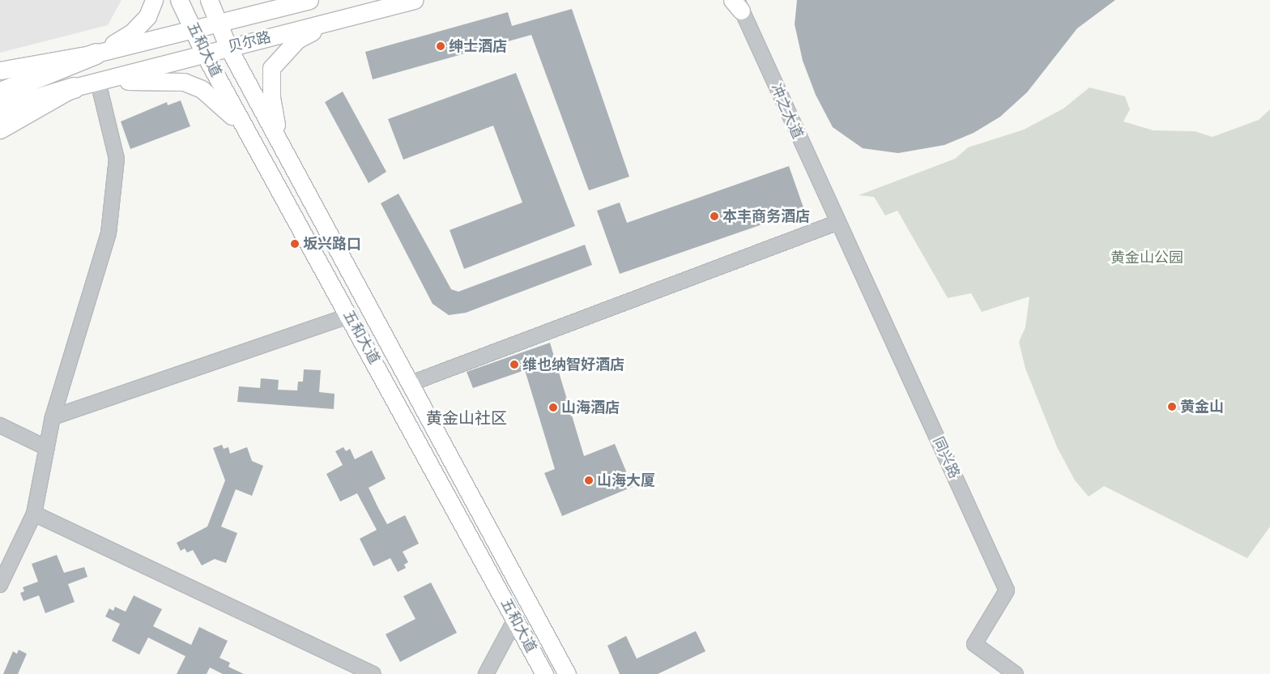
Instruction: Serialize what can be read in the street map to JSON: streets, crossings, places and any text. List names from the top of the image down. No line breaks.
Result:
{"streets":{"main road":["贝尔路","五和大道"],"street":["冲之大道","同兴路"]},"crossings":[["贝尔路","五和大道"],["冲之大道","同兴路"]],"districts":["黄金山社区"],"parks":["黄金山公园"],"places":["绅士酒店","本丰商务酒店","坂兴路口","维也纳智好酒店","黄金山","山海酒店","山海大厦"]}
